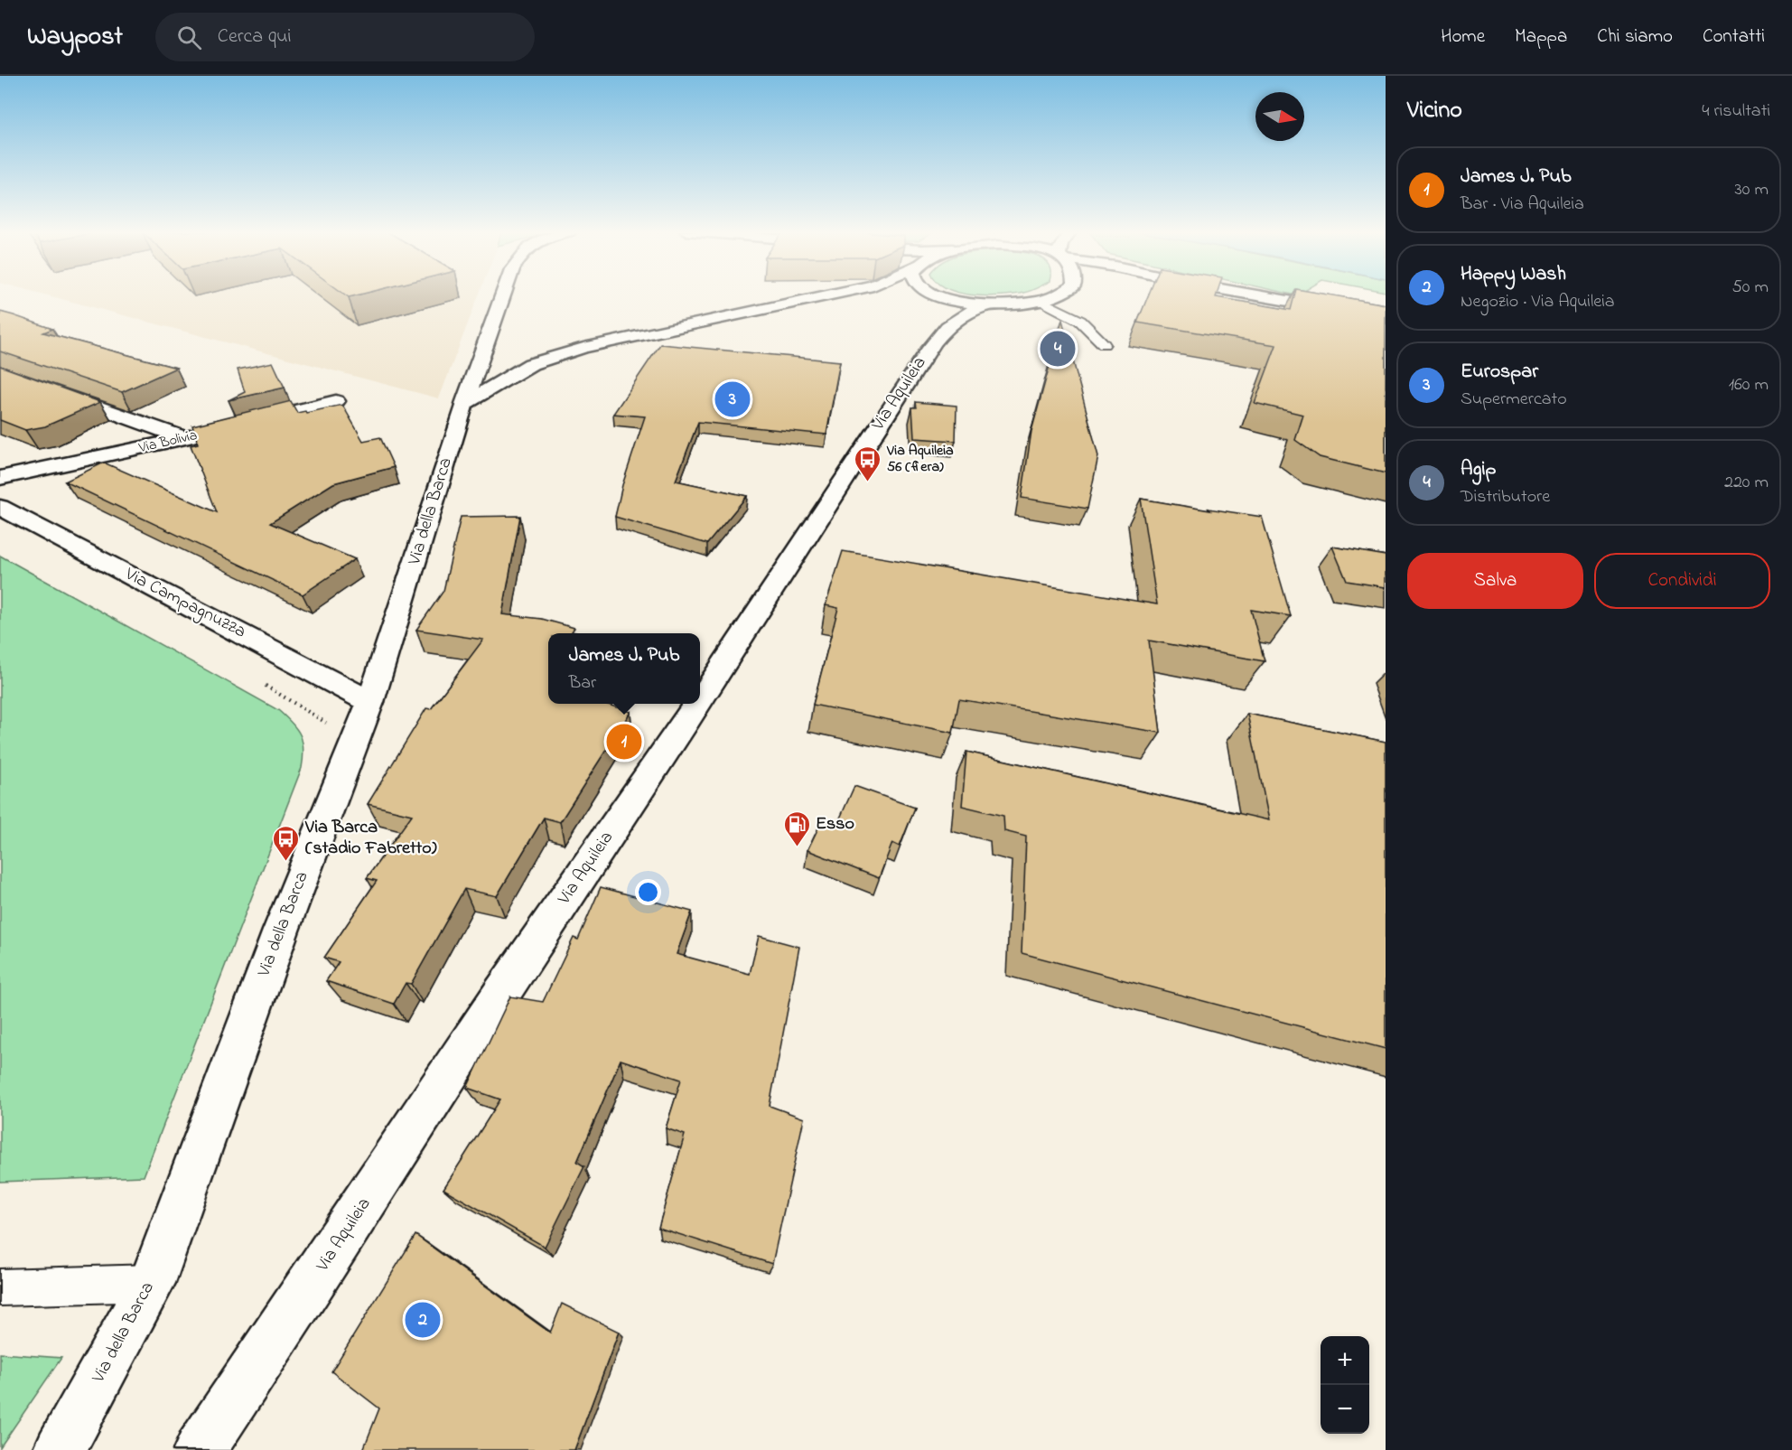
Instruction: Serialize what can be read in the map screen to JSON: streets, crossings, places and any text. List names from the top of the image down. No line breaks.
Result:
{"streets":{"main road":["Via Aquileia","Via Bolivia","Via della Barca","Via Campagnuzza"]},"crossings":[["Via della Barca","Via Campagnuzza"]],"places":{"bus stop":["Via Aquileia 56 (fiera)","Via Barca (stadio Fabretto)"],"fuel station":["Esso"]},"north":"right","page":{"header":"Waypost","search":"Cerca qui","nav":["Home","Mappa","Chi siamo","Contatti"],"heading":["Vicino","4 risultati"],"list":[{"mark":"1","name":"James J. Pub","note":"Bar · Via Aquileia","value":"30 m"},{"mark":"2","name":"Happy Wash","note":"Negozio · Via Aquileia","value":"50 m"},{"mark":"3","name":"Eurospar","note":"Supermercato","value":"160 m"},{"mark":"4","name":"Agip","note":"Distributore","value":"220 m"}],"pins":["4","3","1","2"],"buttons":["Salva","Condividi"],"popup":["James J. Pub","Bar"],"map_buttons":["+","−"]}}
